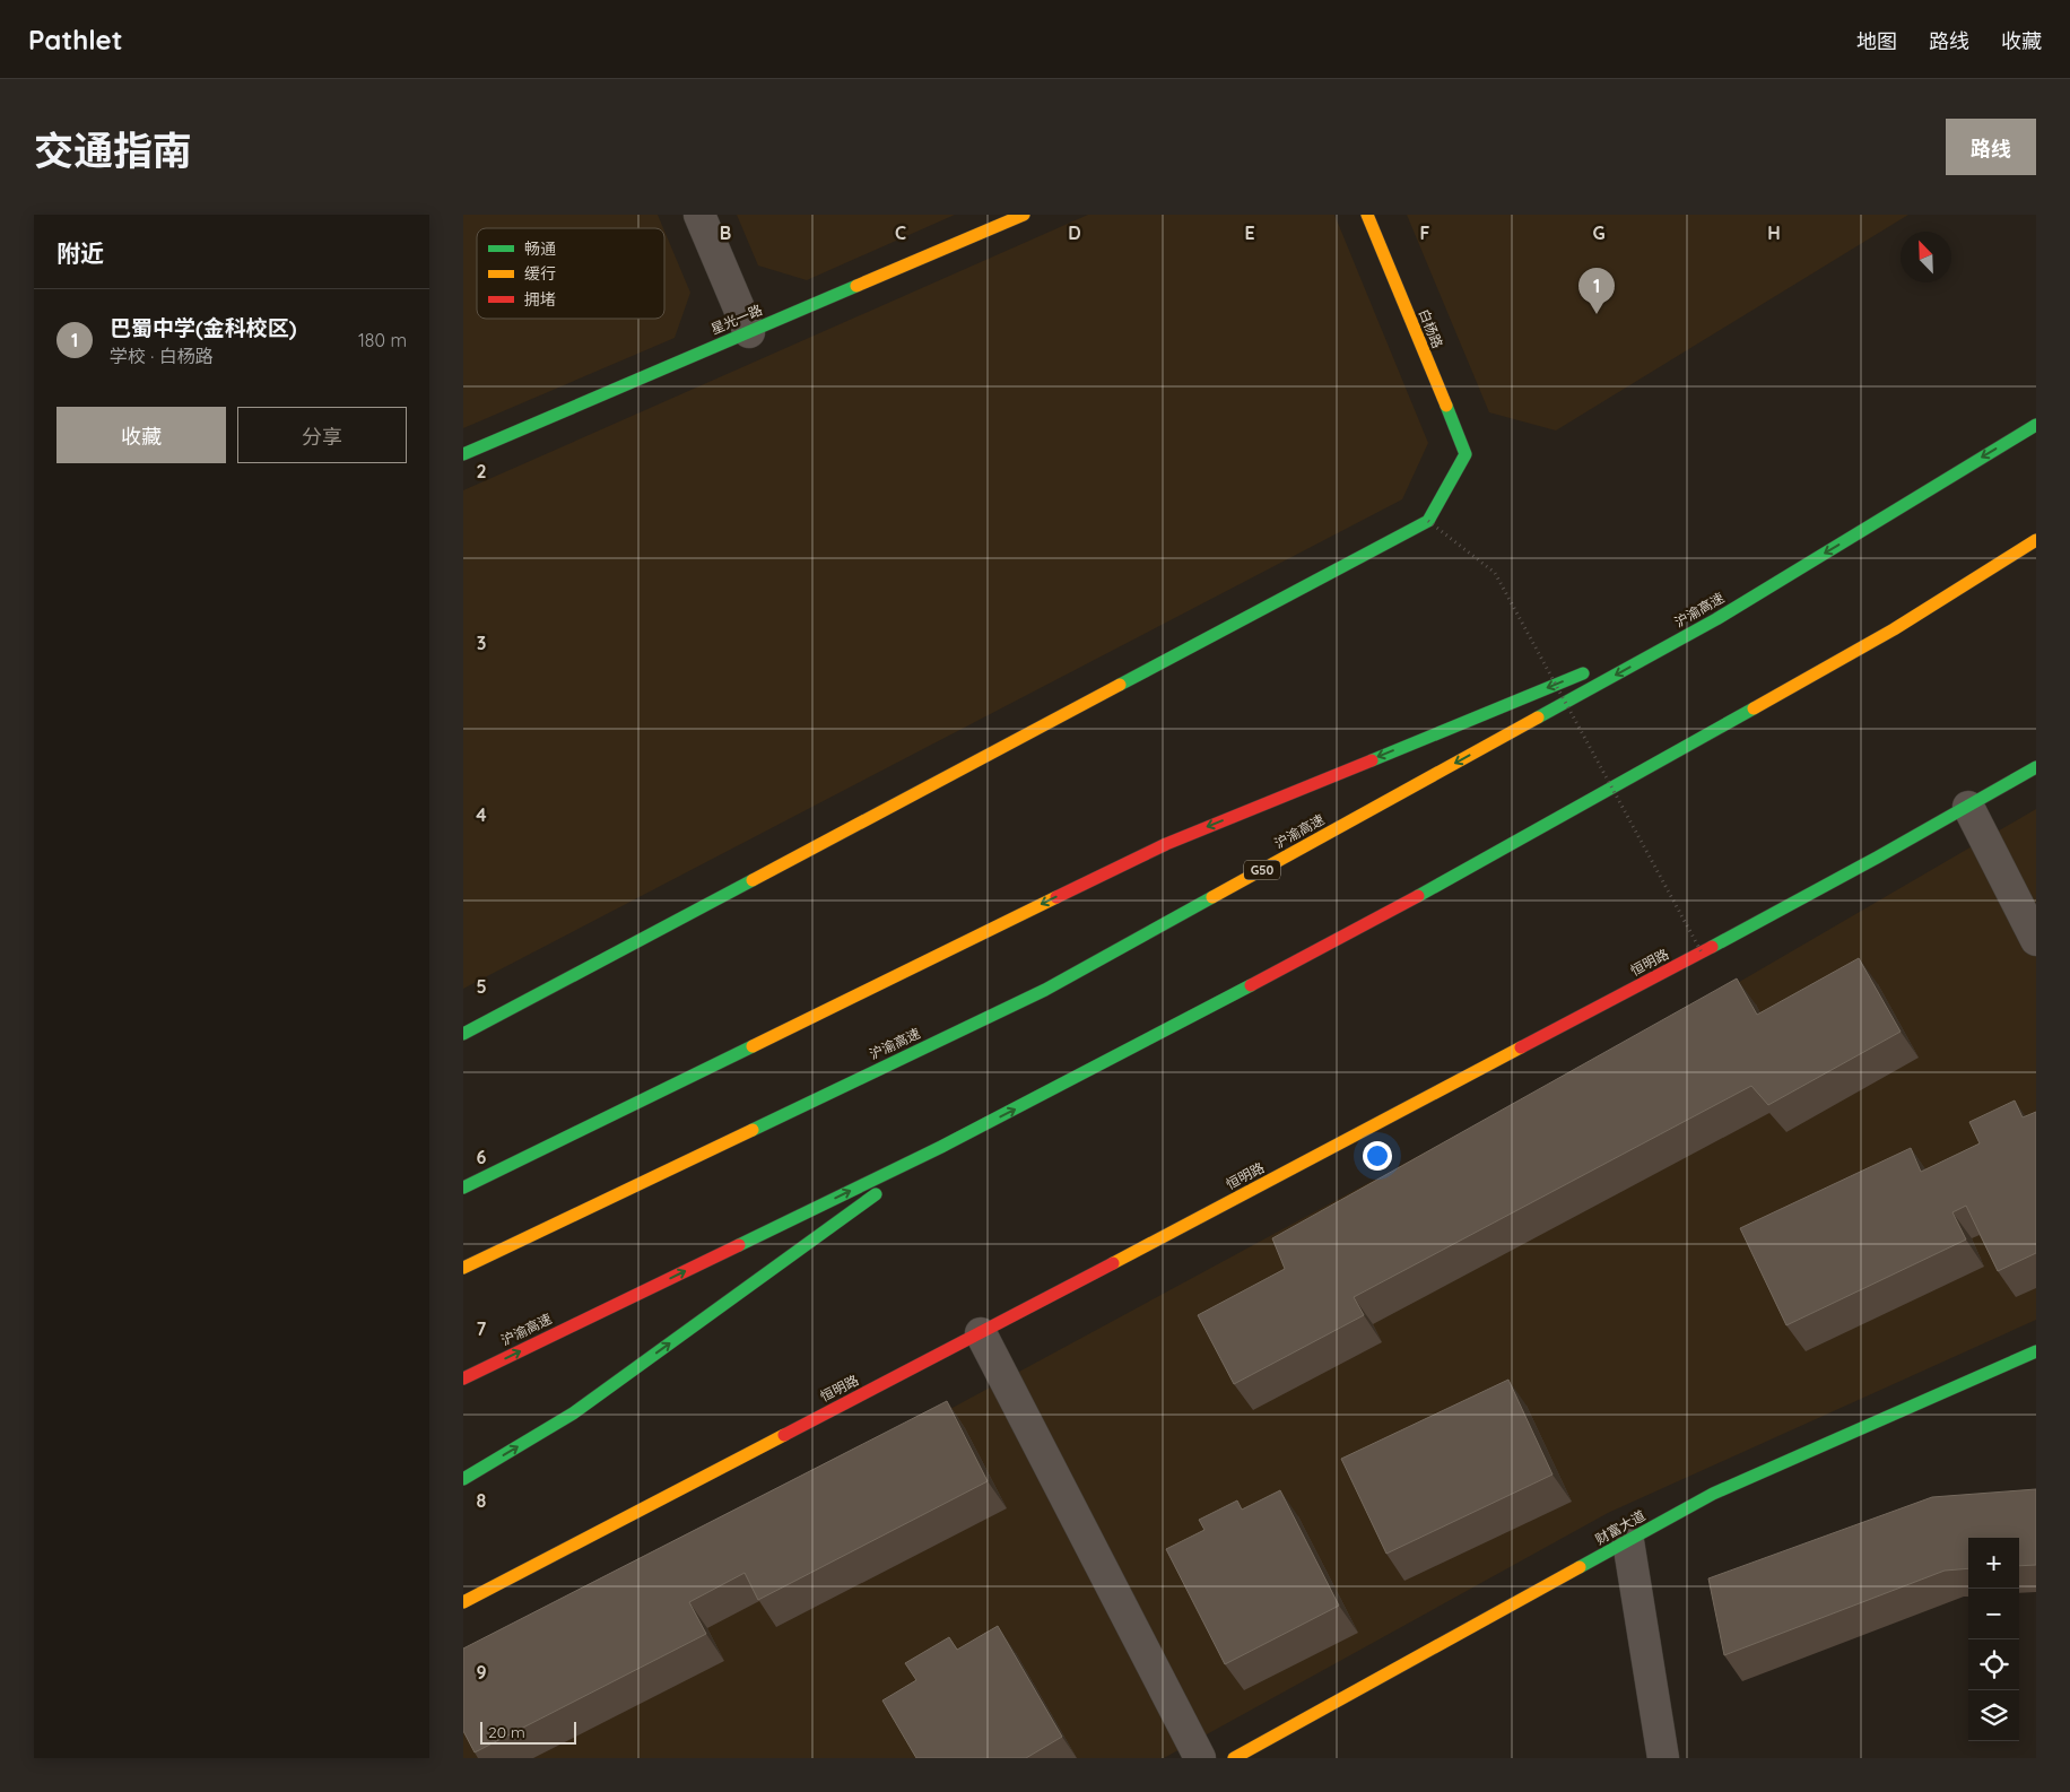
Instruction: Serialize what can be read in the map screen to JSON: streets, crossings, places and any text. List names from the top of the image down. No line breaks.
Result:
{"streets":{"main road":["星光一路","白杨路","沪渝高速","G50","恒明路","财富大道"]},"legend":["畅通","缓行","拥堵"],"scale_bar":"20 m","north":"top left","page":{"header":"Pathlet","nav":["地图","路线","收藏"],"title":"交通指南","buttons":["路线",["收藏","分享"]],"heading":"附近","pins":"1","list":[{"mark":"1","name":"巴蜀中学(金科校区)","note":"学校 · 白杨路","value":"180 m"}],"map_buttons":["+","−"],"scale":"20 m"},"grid":{"columns":["B","C","D","E","F","G","H"],"rows":["2","3","4","5","6","7","8","9"]}}
